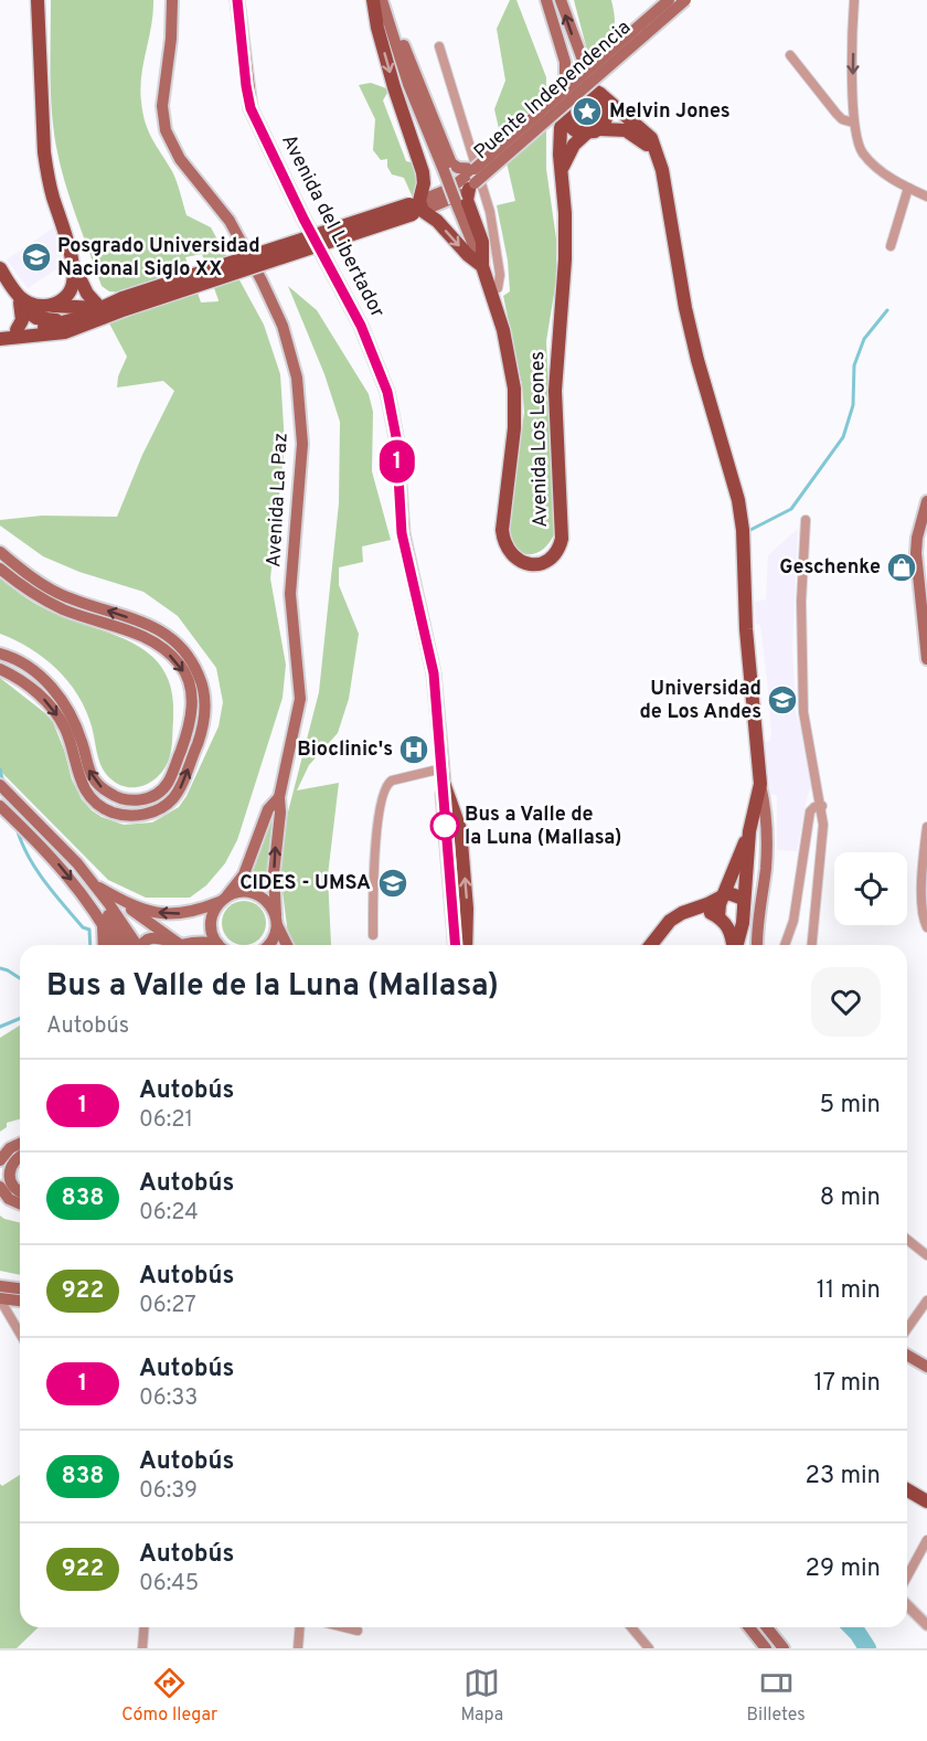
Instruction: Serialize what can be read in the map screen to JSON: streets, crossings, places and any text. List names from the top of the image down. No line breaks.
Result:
{"streets":{"main road":["Puente Independencia","Avenida del Libertador","Avenida Los Leones","Avenida La Paz"]},"places":{"place":["Melvin Jones"],"school or university":["Posgrado Universidad Nacional Siglo XX","Universidad de Los Andes","CIDES - UMSA"],"shop":["Geschenke"],"hospital":["Bioclinic's"],"other":["Bus a Valle de la Luna (Mallasa)"]},"lines":["bus line 1"],"page":{"on_map":"1","heading":["Bus a Valle de la Luna (Mallasa)","Autobús"],"list":[{"mark":"1","name":"Autobús","note":"06:21","value":"5 min"},{"mark":"838","name":"Autobús","note":"06:24","value":"8 min"},{"mark":"922","name":"Autobús","note":"06:27","value":"11 min"},{"mark":"1","name":"Autobús","note":"06:33","value":"17 min"},{"mark":"838","name":"Autobús","note":"06:39","value":"23 min"},{"mark":"922","name":"Autobús","note":"06:45","value":"29 min"}],"tabs":["Cómo llegar","Mapa","Billetes"]}}
